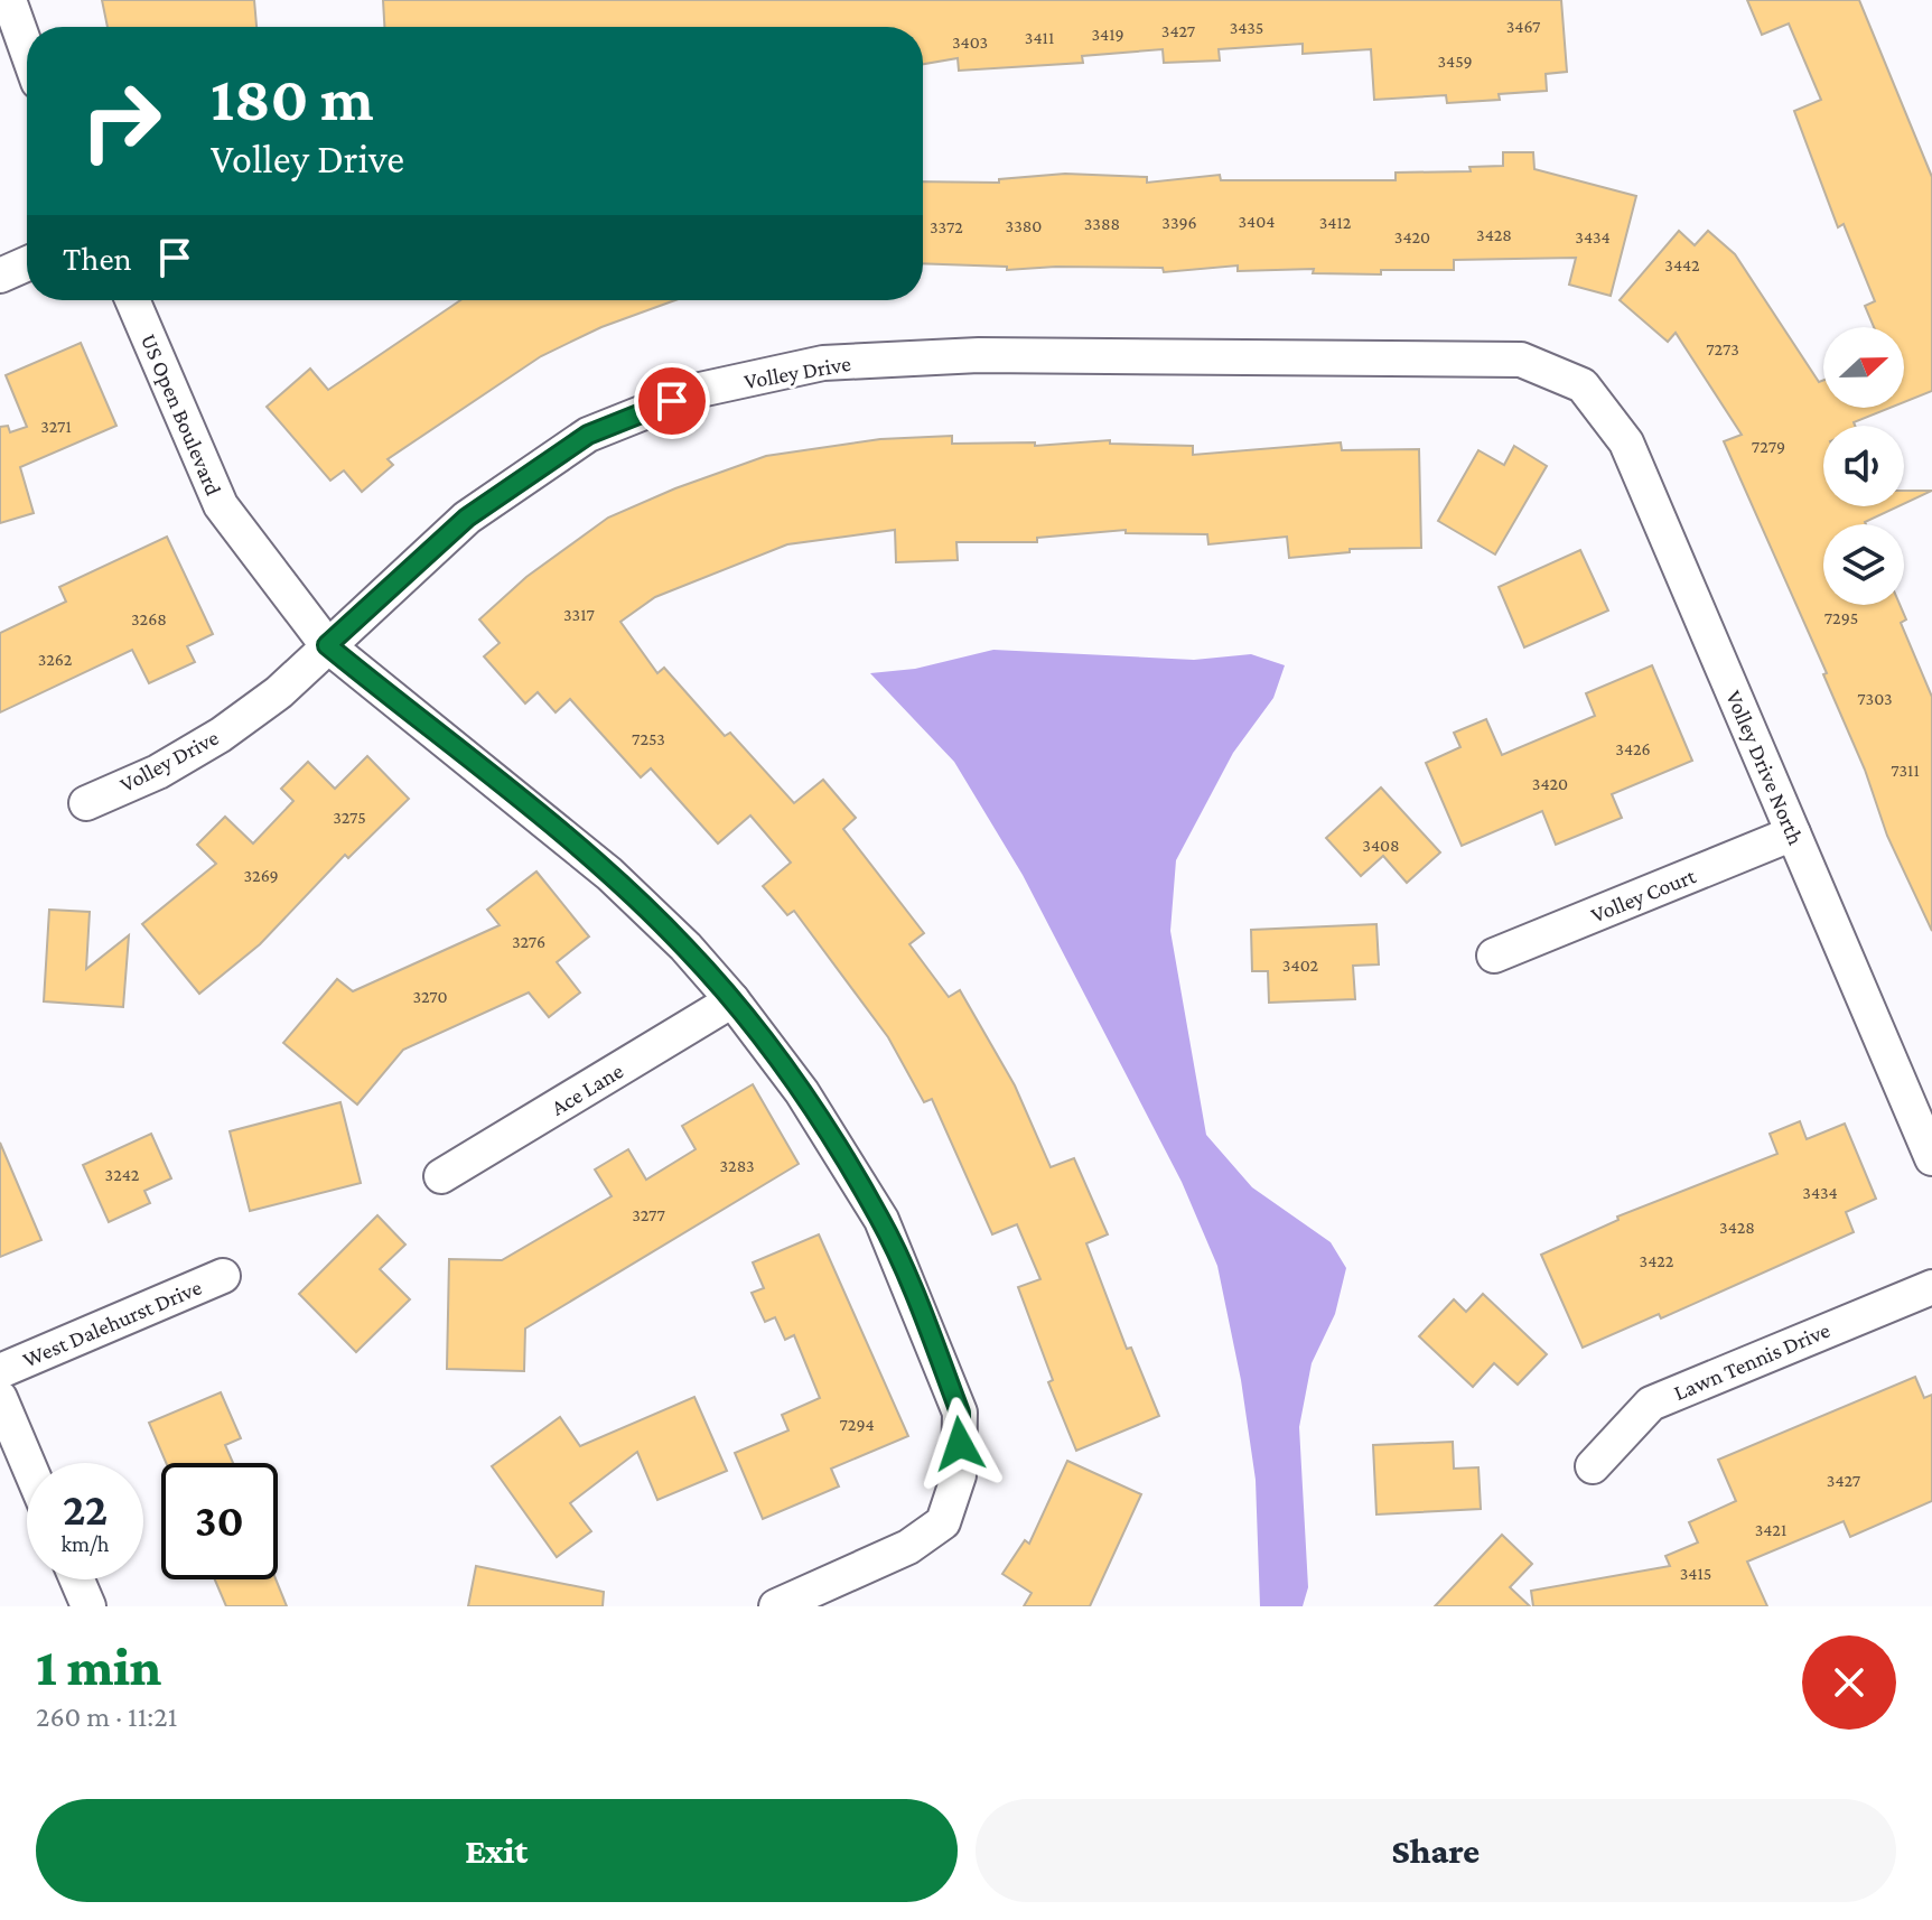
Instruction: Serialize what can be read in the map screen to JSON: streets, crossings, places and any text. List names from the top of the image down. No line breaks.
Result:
{"streets":{"street":["Volley Drive","US Open Boulevard","Volley Drive North","Volley Court","Ace Lane","West Dalehurst Drive","Lawn Tennis Drive"]},"crossings":[["Volley Drive","US Open Boulevard"],["Volley Drive","Volley Drive North"],["US Open Boulevard","Ace Lane"],["Volley Drive North","Volley Court"]],"house_numbers":["3467","3435","3427","3419","3411","3403","3459","3404","3396","3412","3388","3380","3372","3428","3420","3434","3442","7273","3271","7279","3317","7295","3268","3262","7303","7253","3426","7311","3420","3275","3408","3269","3276","3402","3270","3283","3242","3434","3277","3428","3422","7294","3427","3421","3415"],"north":"right","page":{"turn":["180 m","Volley Drive"],"then":"Then","speed":"22 km/h","limit":"30","heading":["1 min","260 m · 11:21"],"buttons":["Exit","Share"]}}
